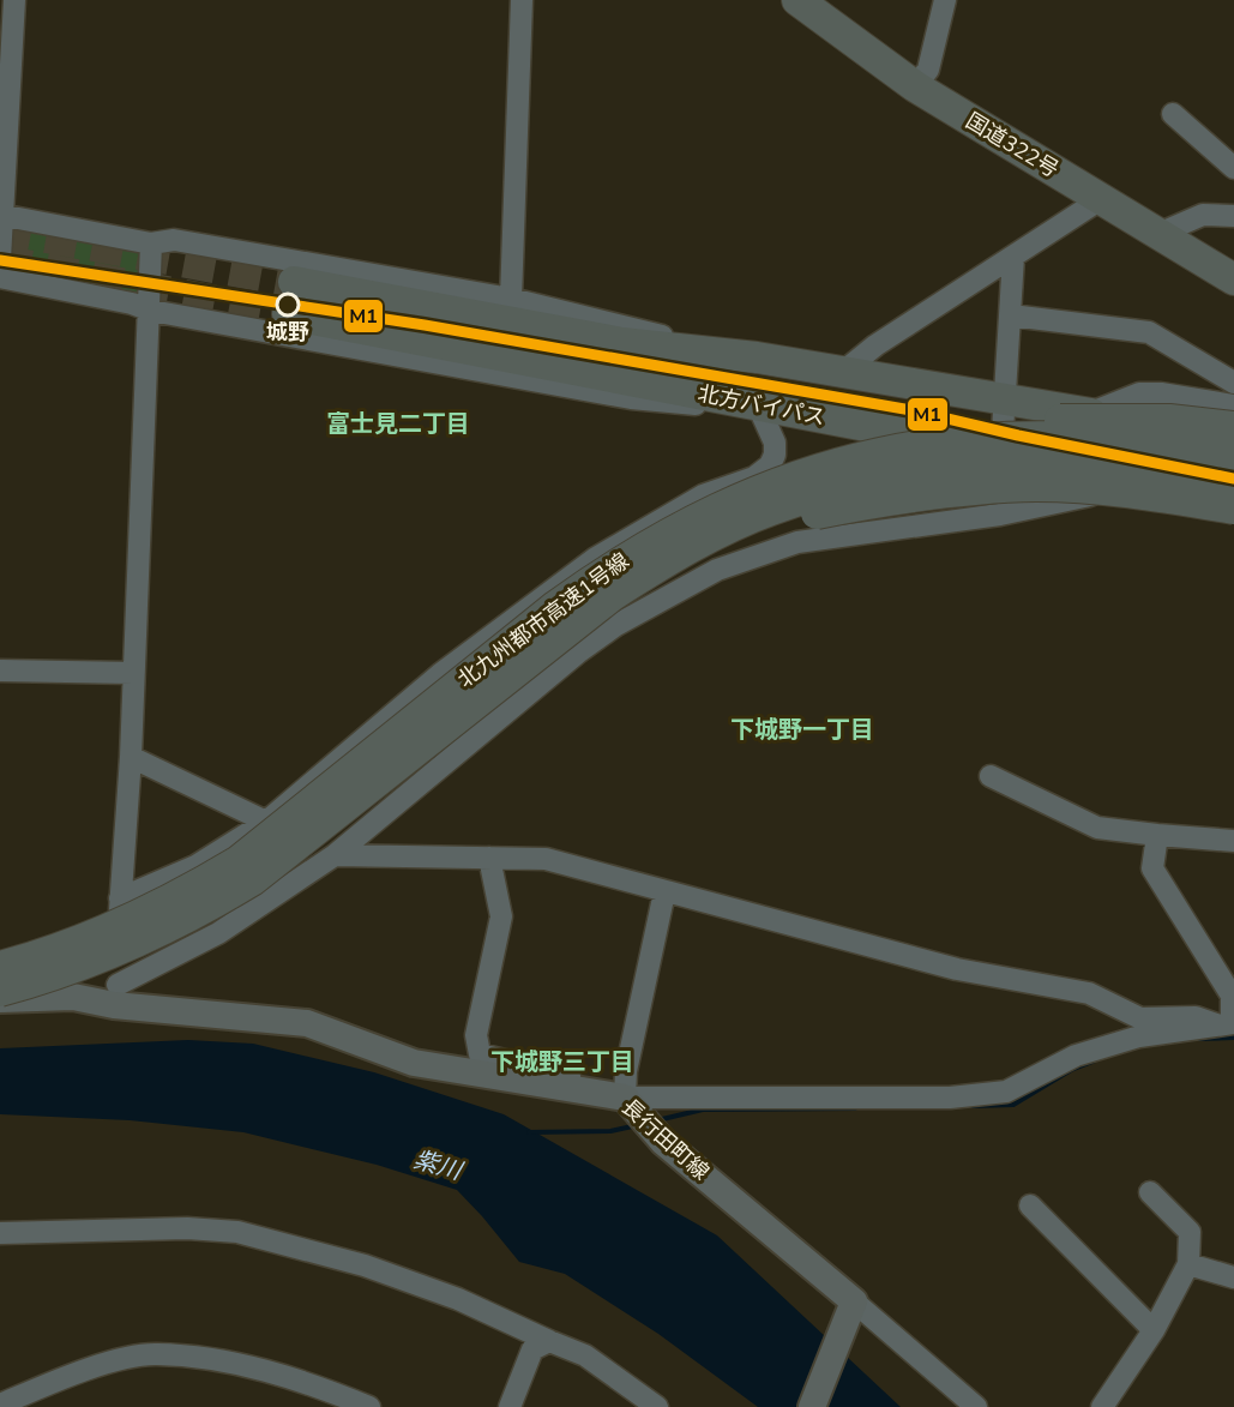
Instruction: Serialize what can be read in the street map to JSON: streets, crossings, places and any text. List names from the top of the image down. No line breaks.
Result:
{"streets":{"highway":["国道322号","北方バイパス","北九州都市高速1号線"],"main road":["長行田町線"]},"districts":["富士見二丁目","下城野一丁目","下城野三丁目"],"water":["紫川"],"places":["城野"],"lines":["transit line M1"]}
